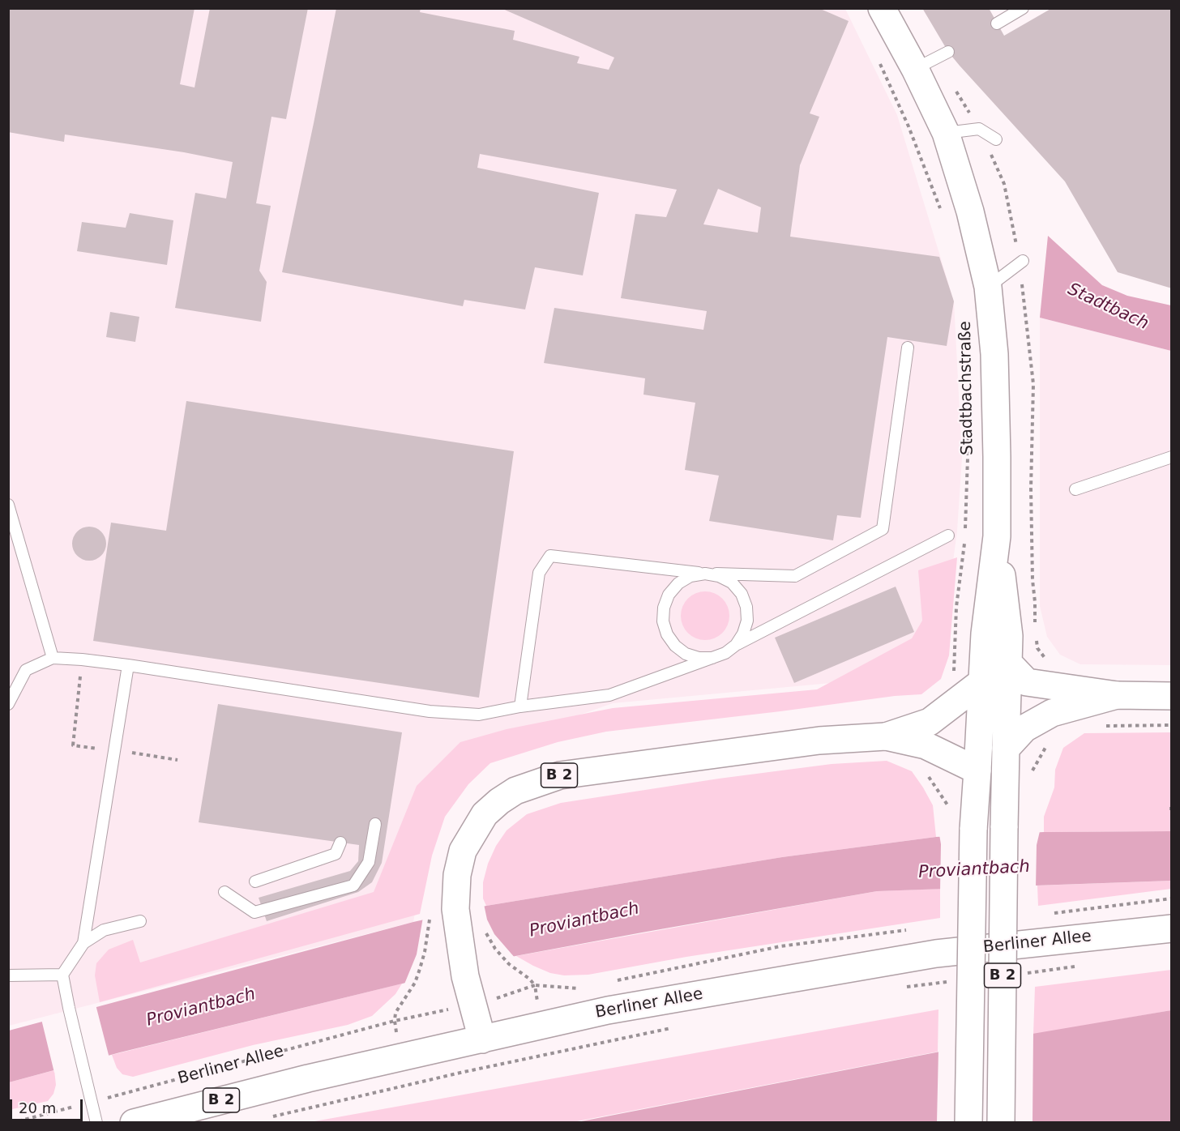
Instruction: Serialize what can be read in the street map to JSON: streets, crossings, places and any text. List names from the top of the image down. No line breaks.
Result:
{"streets":{"main road":["Stadtbachstraße","B 2","Berliner Allee"]},"crossings":[["Stadtbachstraße","B 2"],["B 2","Berliner Allee"]],"water":["Stadtbach","Proviantbach"],"scale_bar":"20 m"}
